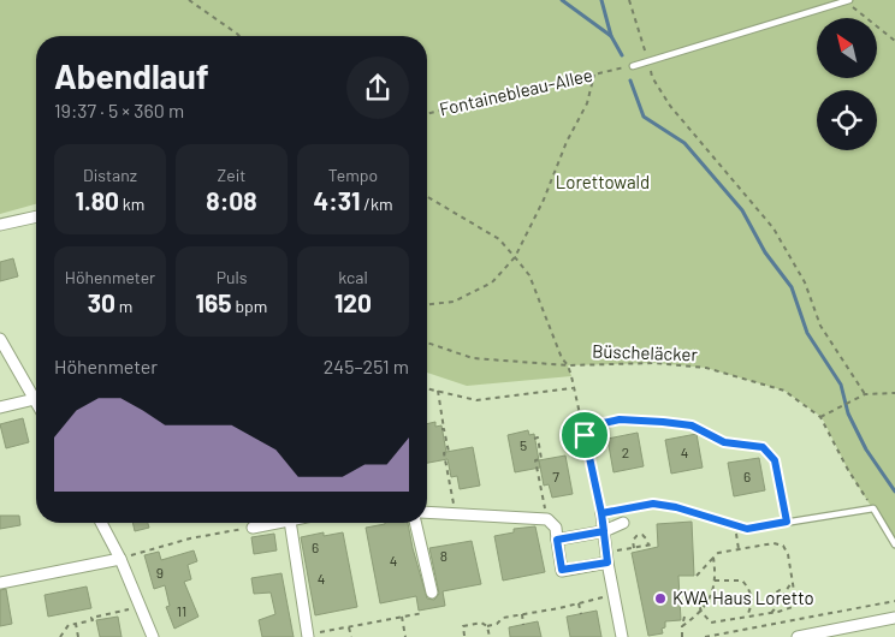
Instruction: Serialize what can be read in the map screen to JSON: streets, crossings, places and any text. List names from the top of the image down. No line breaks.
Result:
{"streets":{"path":["Fontainebleau-Allee","Büscheläcker"]},"parks":["Lorettowald"],"places":["KWA Haus Loretto"],"house_numbers":["5","2","4","7","6","6","8","4","9","4","11"],"north":"top left","page":{"heading":["Abendlauf","19:37 · 5 × 360 m"],"stats":[["Distanz","1.80 km"],["Zeit","8:08"],["Tempo","4:31 /km"],["Höhenmeter","30 m"],["Puls","165 bpm"],["kcal","120"]],"chart":["Höhenmeter","245–251 m"]}}
